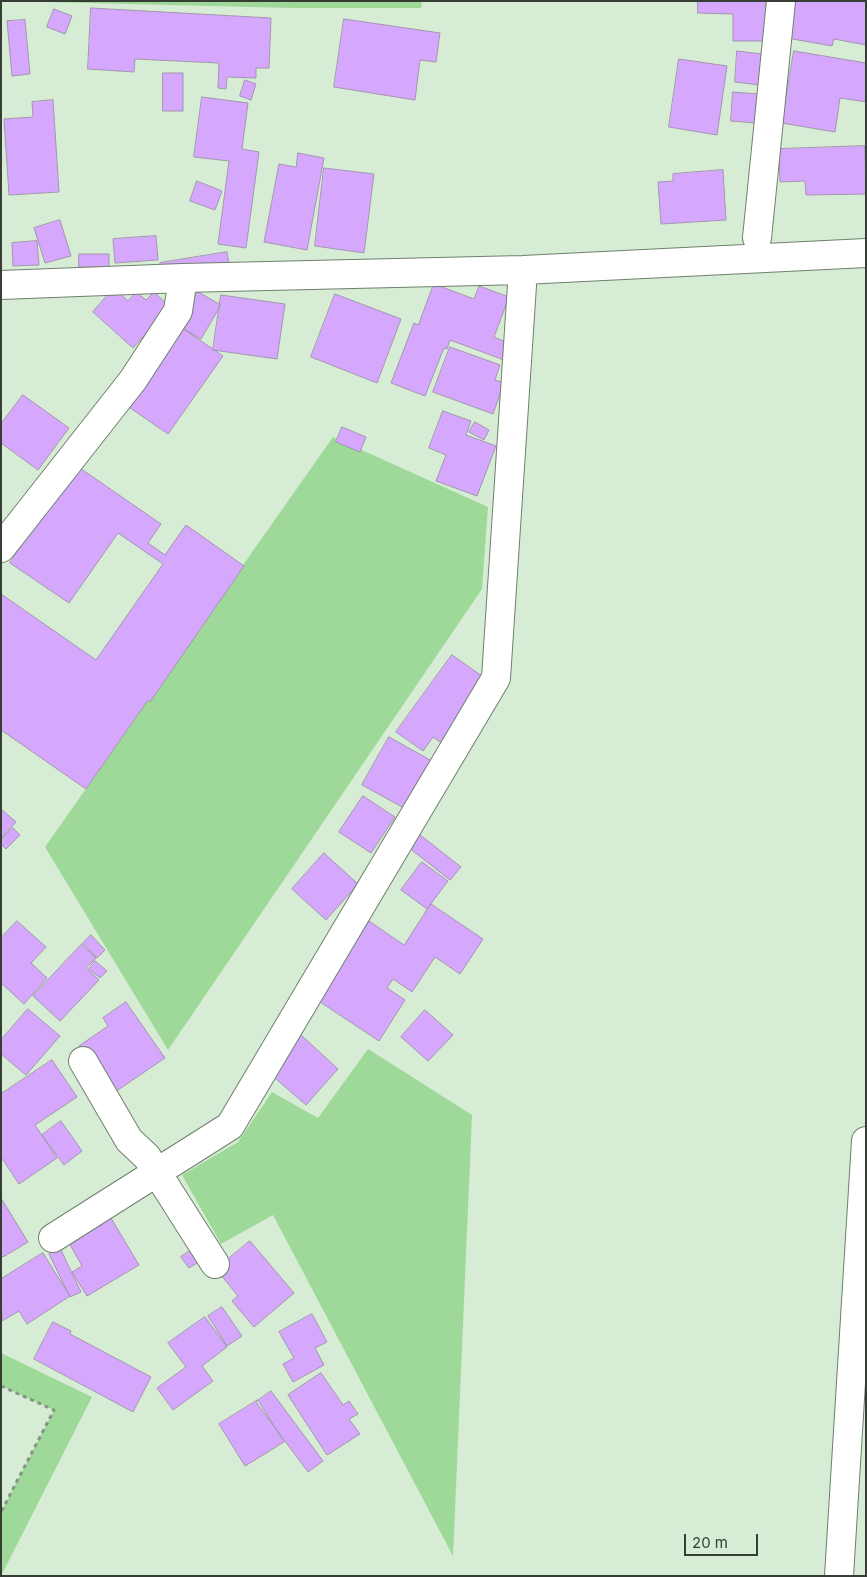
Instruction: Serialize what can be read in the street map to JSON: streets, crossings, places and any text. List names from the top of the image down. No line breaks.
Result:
{"scale_bar":"20 m"}
